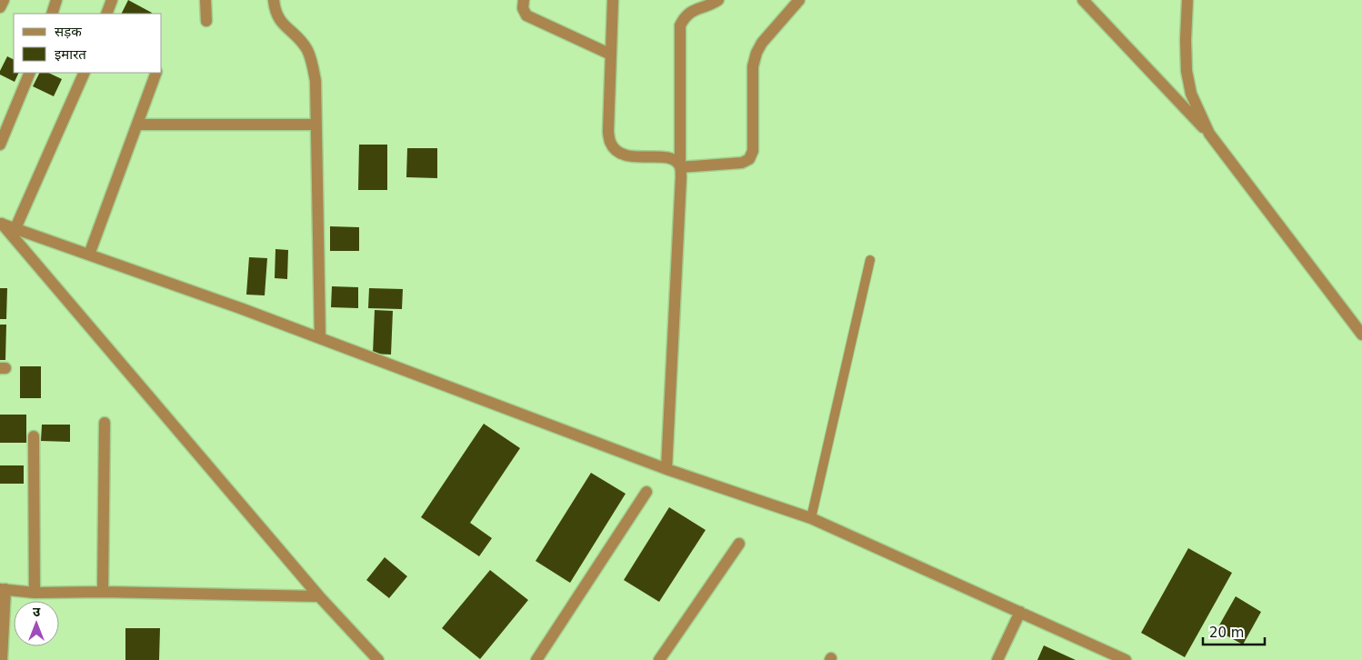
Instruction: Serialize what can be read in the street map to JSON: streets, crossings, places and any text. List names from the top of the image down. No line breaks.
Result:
{"legend":["सड़क","इमारत"],"scale_bar":"20 m","north":"top"}
